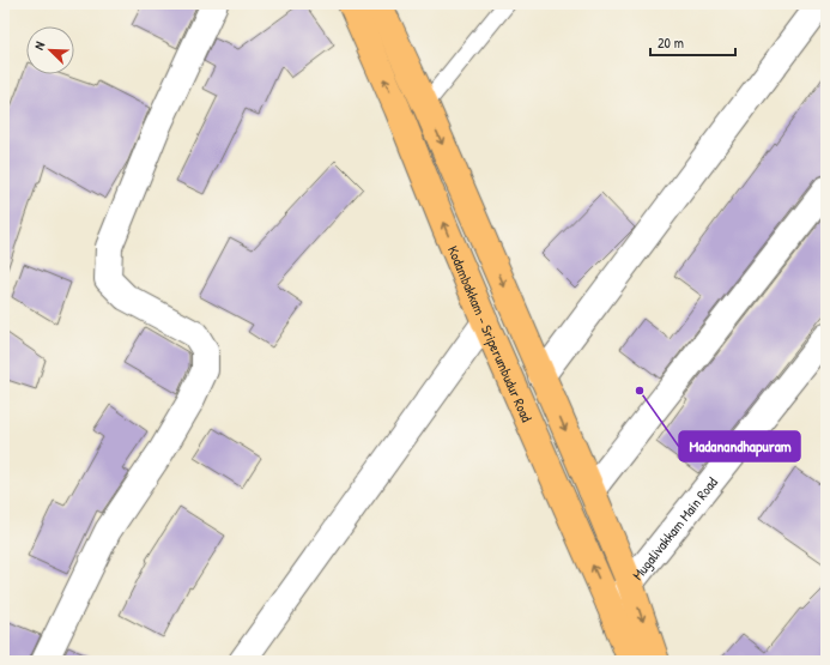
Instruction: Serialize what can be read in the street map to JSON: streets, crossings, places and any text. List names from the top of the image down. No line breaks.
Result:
{"streets":{"main road":["Kodambakkam – Sriperumbudur Road"],"street":["Mugalivakkam Main Road"]},"crossings":[["Kodambakkam – Sriperumbudur Road","Mugalivakkam Main Road"]],"places":["Madanandhapuram"],"scale_bar":"20 m","north":"top left"}
